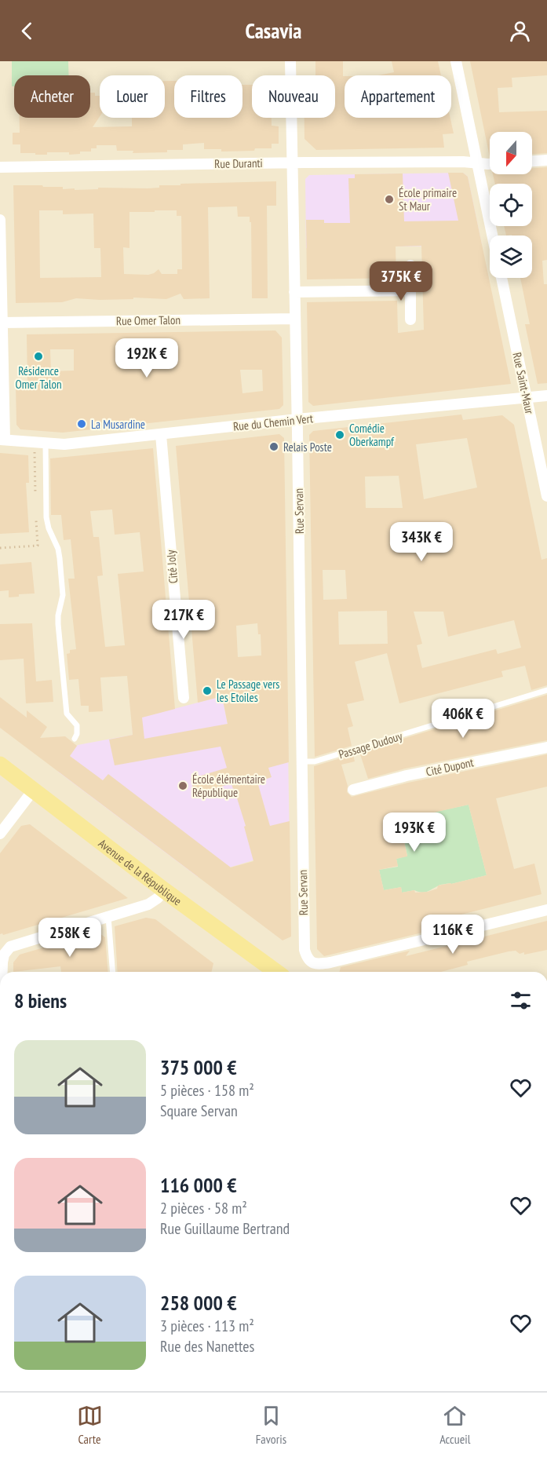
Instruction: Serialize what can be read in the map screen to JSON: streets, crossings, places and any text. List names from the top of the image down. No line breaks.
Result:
{"streets":{"main road":["Avenue de la République"],"street":["Rue Duranti","Rue Omer Talon","Rue Saint-Maur","Rue du Chemin Vert","Rue Servan","Cité Joly","Cité Dupont"],"lane":["Passage Dudouy"]},"crossings":[["Rue Duranti","Rue Servan"],["Rue Omer Talon","Rue Servan"],["Rue Saint-Maur","Rue du Chemin Vert"],["Rue du Chemin Vert","Rue Servan"],["Rue du Chemin Vert","Cité Joly"],["Rue Servan","Passage Dudouy"]],"places":["École primaire St Maur","Résidence Omer Talon","La Musardine","Comédie Oberkampf","Relais Poste","Le Passage vers les Etoiles","École élémentaire République"],"north":"bottom","page":{"header":"Casavia","chip":["Acheter","Louer","Filtres","Nouveau","Appartement"],"price":["375K €","192K €","343K €","217K €","406K €","193K €","116K €","258K €"],"heading":"8 biens","list":[{"name":"375 000 €","note":"5 pièces · 158 m² · Square Servan"},{"name":"116 000 €","note":"2 pièces · 58 m² · Rue Guillaume Bertrand"},{"name":"258 000 €","note":"3 pièces · 113 m² · Rue des Nanettes"}],"tabs":["Carte","Favoris","Accueil"]}}
